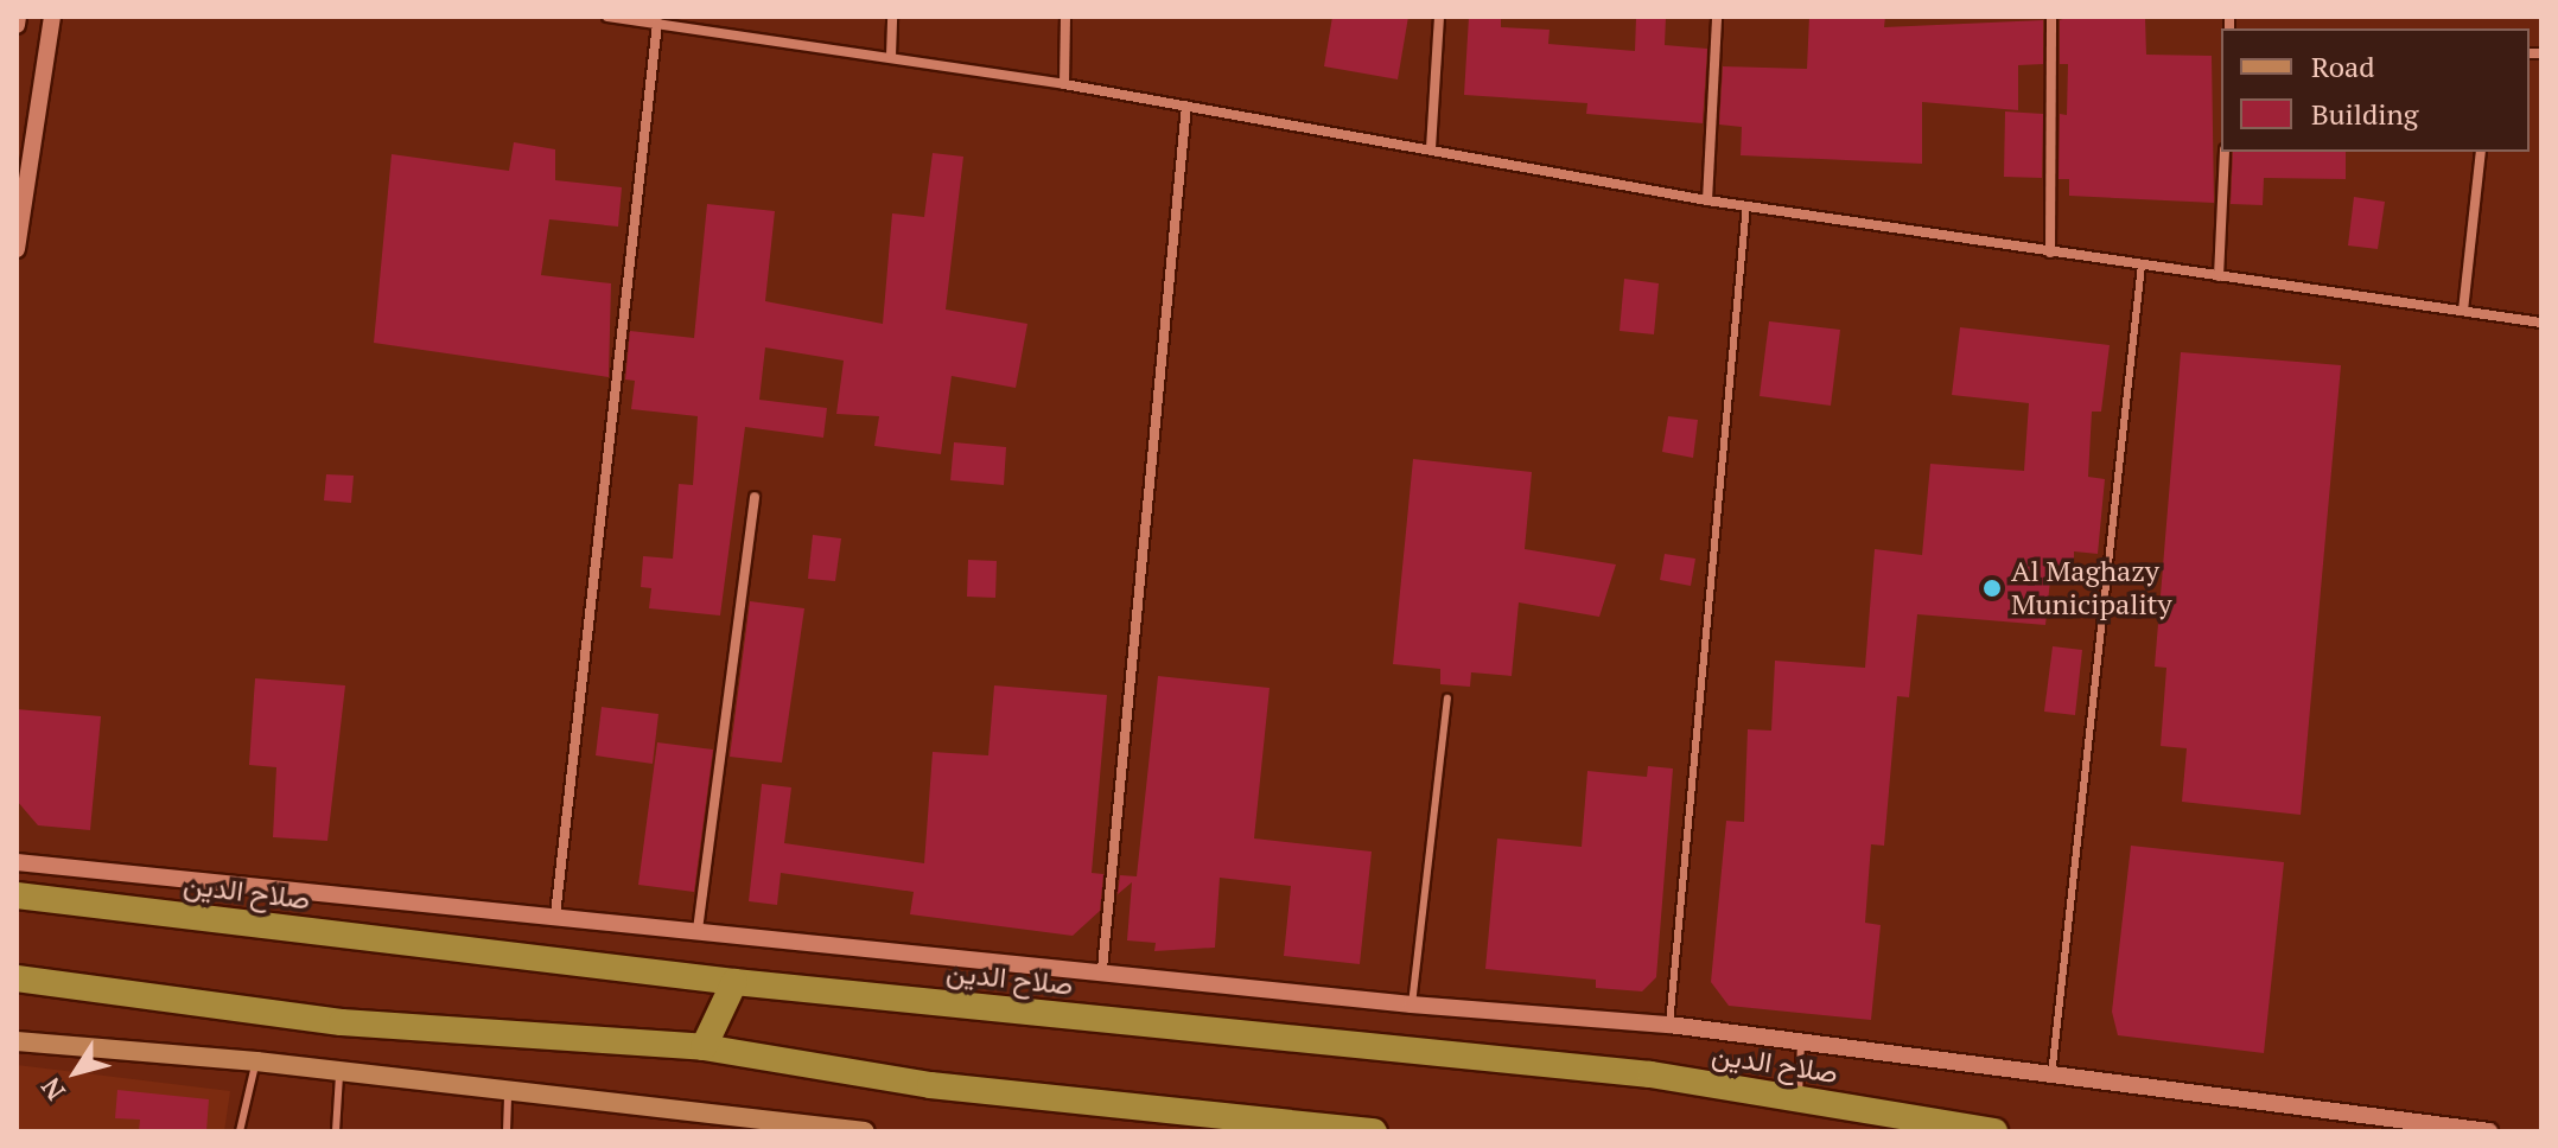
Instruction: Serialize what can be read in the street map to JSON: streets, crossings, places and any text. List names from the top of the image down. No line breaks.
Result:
{"streets":{"highway":["صلاح الدين"]},"places":["Al Maghazy Municipality"],"legend":["Road","Building"],"north":"bottom left"}
